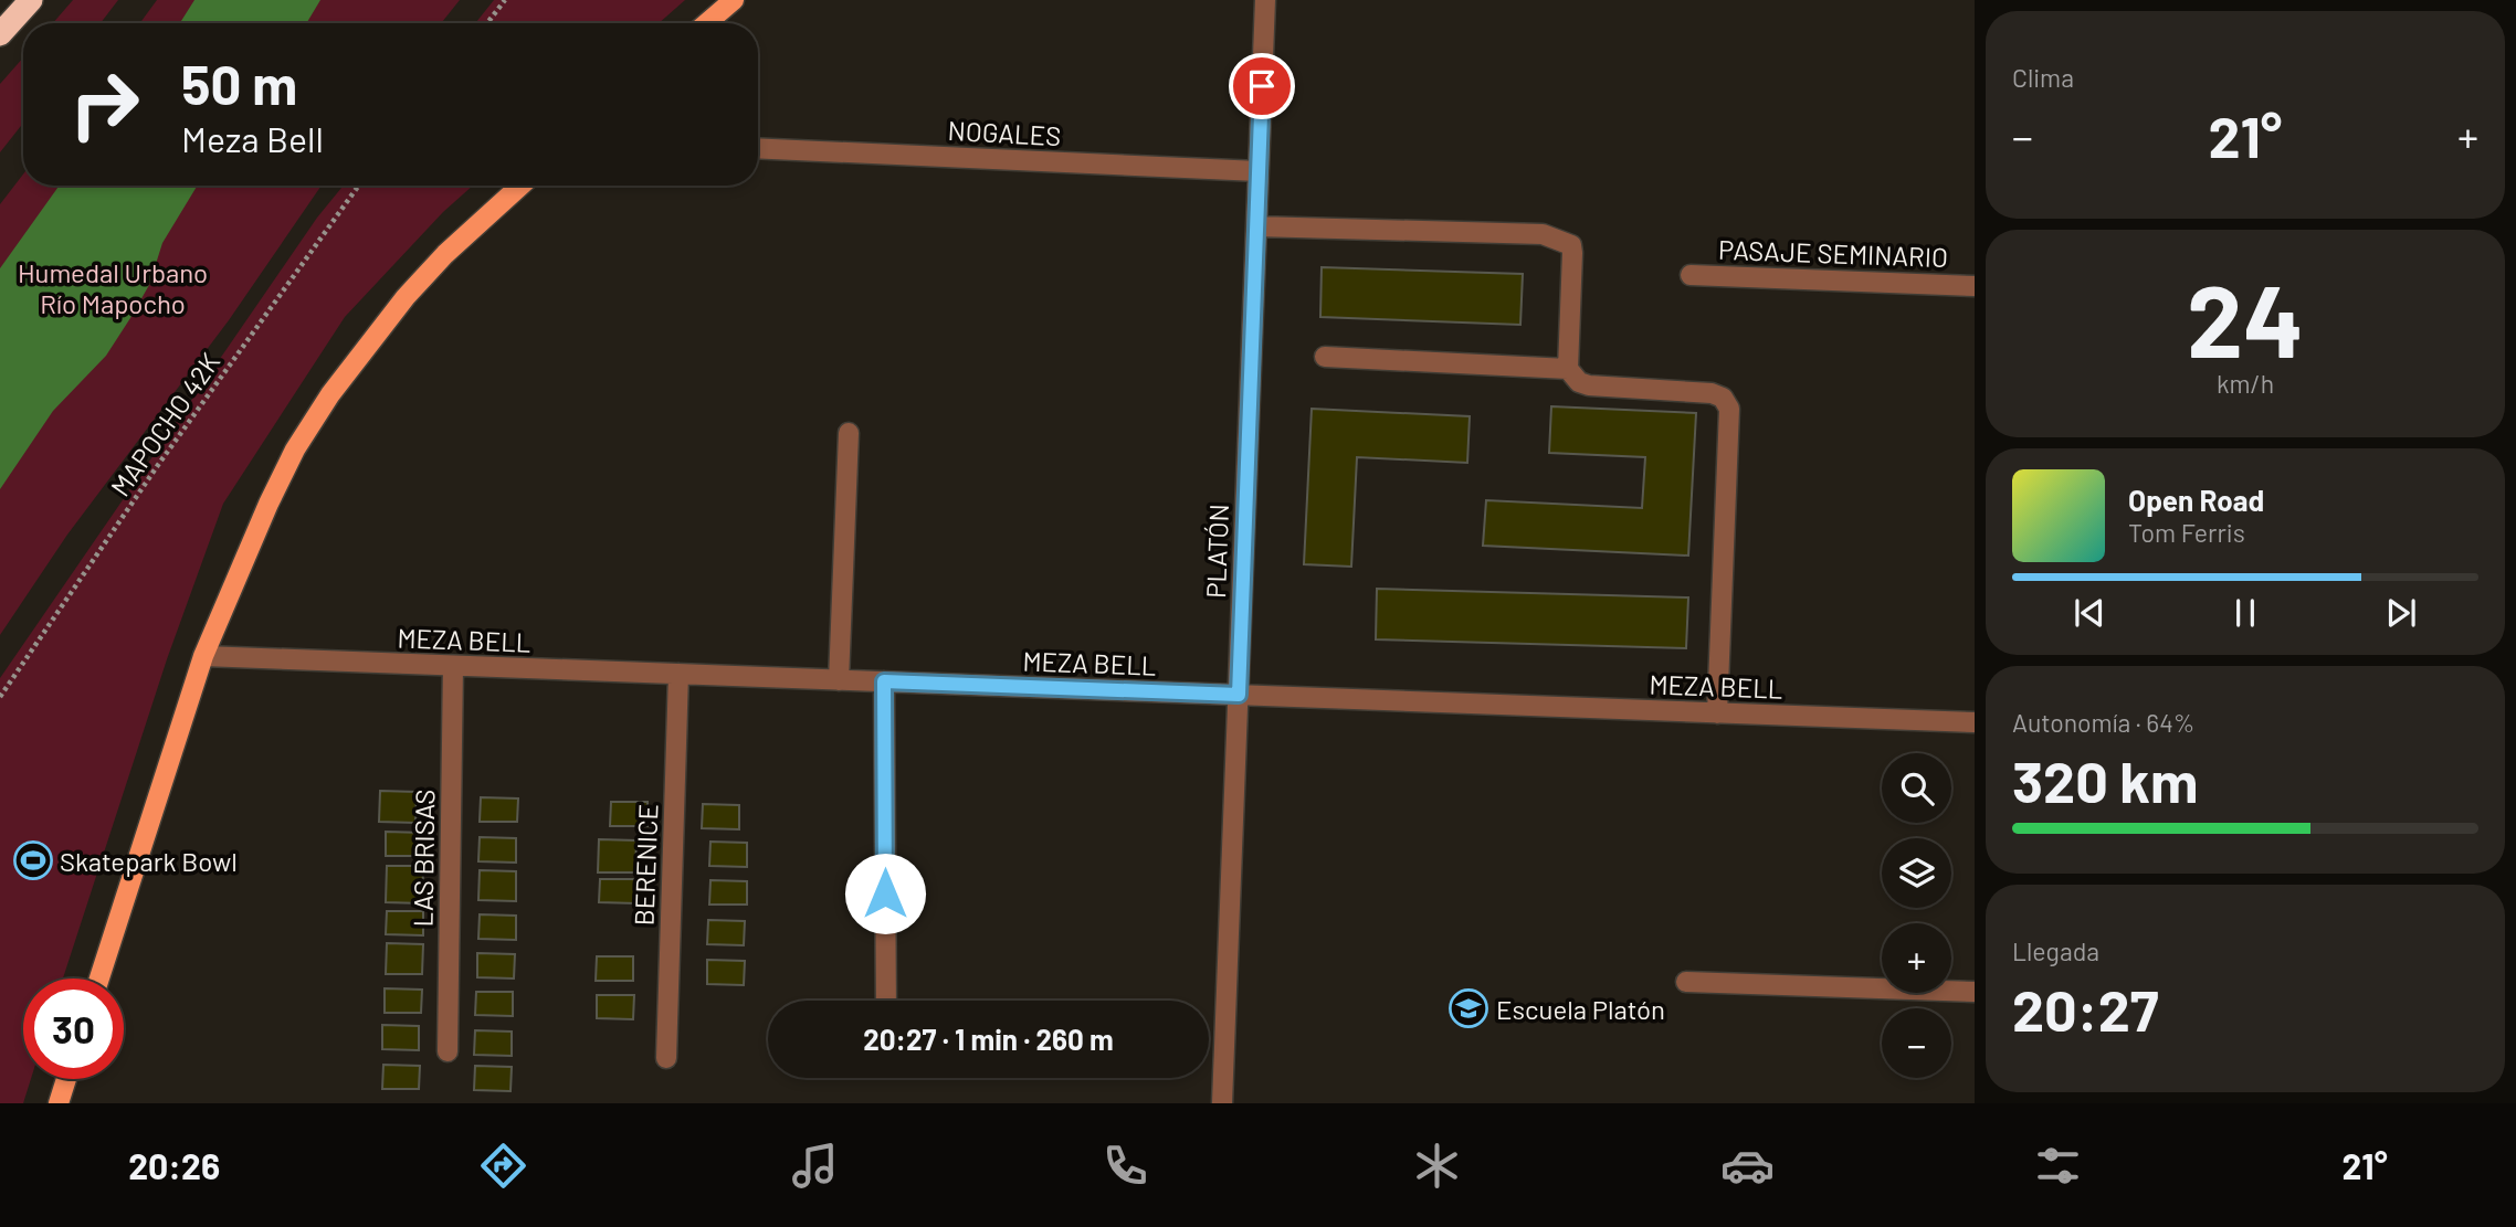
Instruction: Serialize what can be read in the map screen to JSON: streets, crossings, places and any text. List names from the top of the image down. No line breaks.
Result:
{"streets":{"street":["NOGALES","PASAJE SEMINARIO","PLATÓN","MEZA BELL","LAS BRISAS","BERENICE"],"path":["MAPOCHO 42K"]},"crossings":[["NOGALES","PLATÓN"],["PLATÓN","MEZA BELL"],["MEZA BELL","LAS BRISAS"],["MEZA BELL","BERENICE"]],"parks":["Humedal Urbano Río Mapocho"],"places":{"sports":["Skatepark Bowl"],"school or university":["Escuela Platón"]},"page":{"tile":["Clima",["24","km/h"],["Autonomía · 64%","320 km"],["Llegada","20:27"]],"turn":["50 m","Meza Bell"],"heat":["−","21°","+"],"song":["Open Road","Tom Ferris"],"map_buttons":["+","−"],"limit":"30","trip":"20:27 · 1 min · 260 m","tabs":["20:26","21°"]}}
